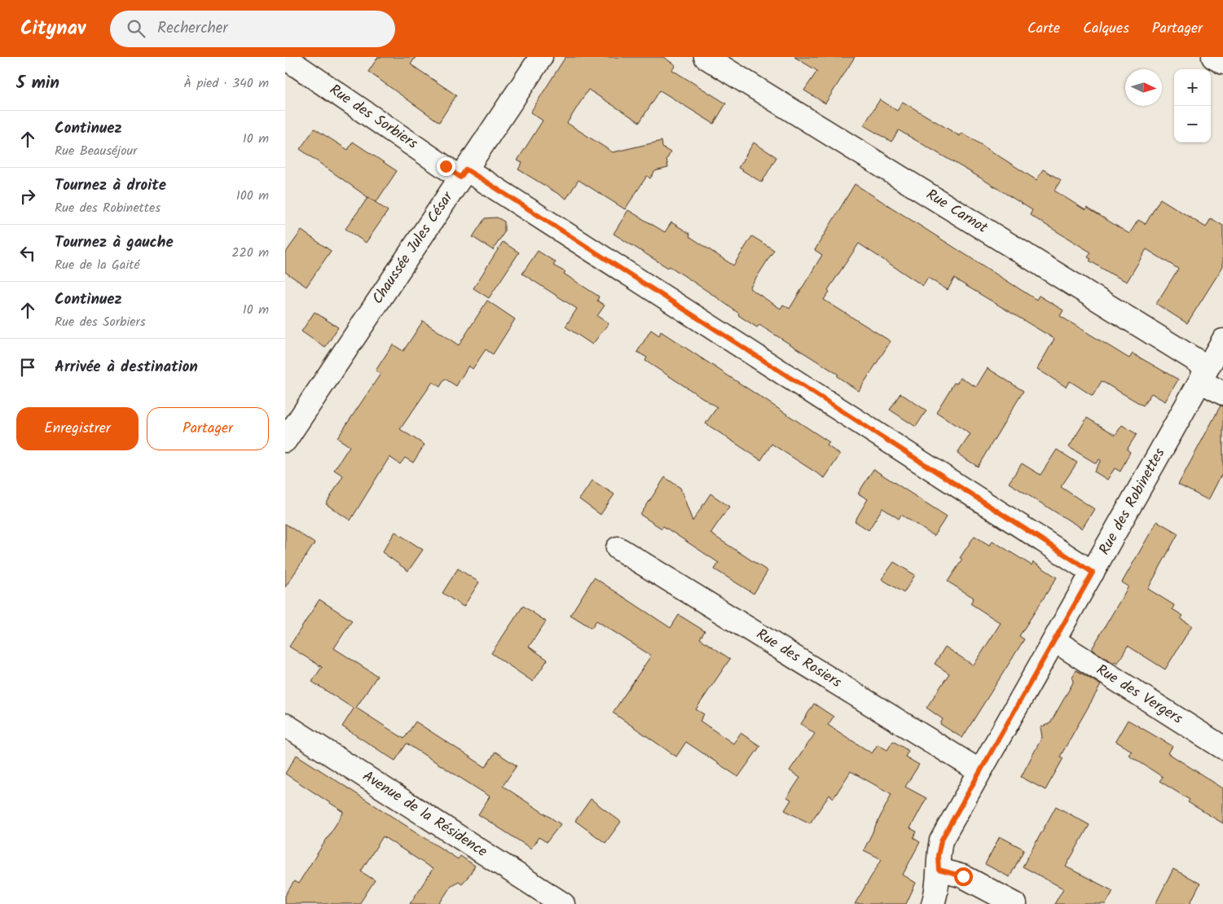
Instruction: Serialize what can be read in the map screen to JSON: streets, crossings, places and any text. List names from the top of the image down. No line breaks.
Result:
{"streets":{"street":["Rue des Sorbiers","Rue Carnot","Chaussée Jules César","Rue des Robinettes","Rue des Rosiers","Rue des Vergers","Avenue de la Résidence"]},"crossings":[["Rue des Sorbiers","Chaussée Jules César"],["Rue des Sorbiers","Rue des Robinettes"],["Rue Carnot","Rue des Robinettes"],["Rue des Robinettes","Rue des Rosiers"],["Rue des Robinettes","Rue des Vergers"]],"north":"right","page":{"header":"Citynav","search":"Rechercher","nav":["Carte","Calques","Partager"],"heading":["5 min","À pied · 340 m"],"map_buttons":["+","−"],"list":[["Continuez","Rue Beauséjour","10 m"],["Tournez à droite","Rue des Robinettes","100 m"],["Tournez à gauche","Rue de la Gaité","220 m"],["Continuez","Rue des Sorbiers","10 m"],"Arrivée à destination"],"buttons":["Enregistrer","Partager"]}}
